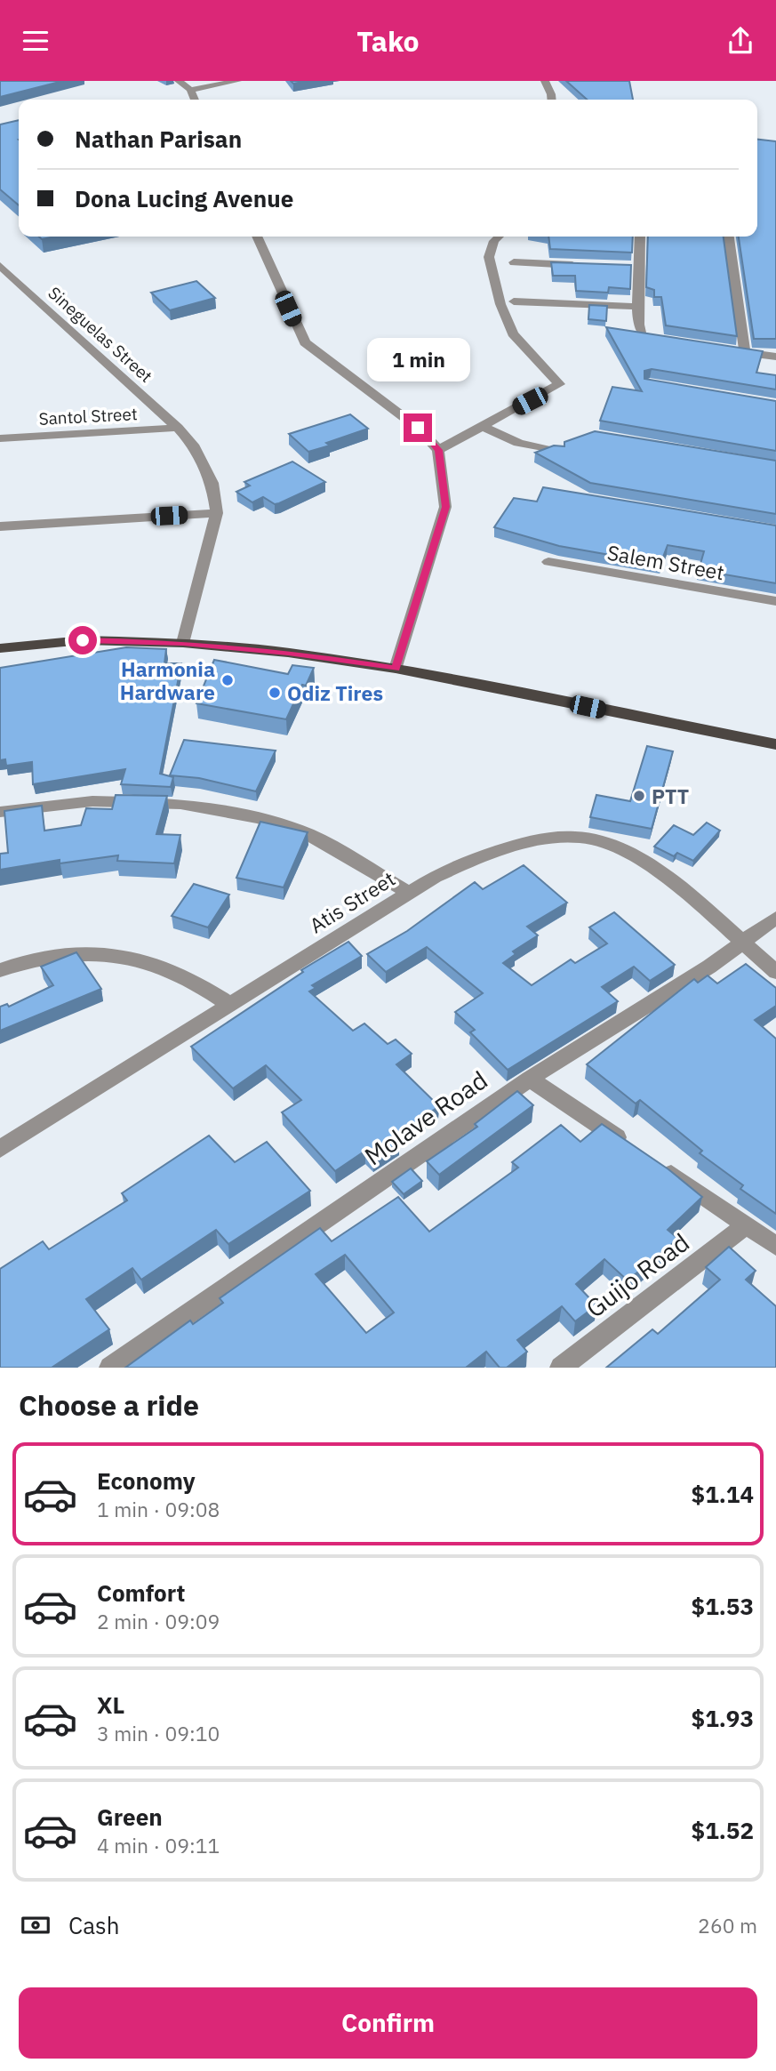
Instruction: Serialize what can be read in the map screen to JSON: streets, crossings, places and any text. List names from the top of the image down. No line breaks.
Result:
{"streets":{"street":["Sineguelas Street","Santol Street","Salem Street","Atis Street","Molave Road","Guijo Road"]},"crossings":[["Sineguelas Street","Santol Street"],["Atis Street","Molave Road"]],"places":["Harmonia Hardware","Odiz Tires","PTT"],"page":{"header":"Tako","banner":["Nathan Parisan","Dona Lucing Avenue"],"bubble":"1 min","heading":"Choose a ride","list":[{"name":"Economy","note":"1 min · 09:08","value":"$1.14"},{"name":"Comfort","note":"2 min · 09:09","value":"$1.53"},{"name":"XL","note":"3 min · 09:10","value":"$1.93"},{"name":"Green","note":"4 min · 09:11","value":"$1.52"}],"pay":["Cash","260 m"],"buttons":"Confirm"}}
